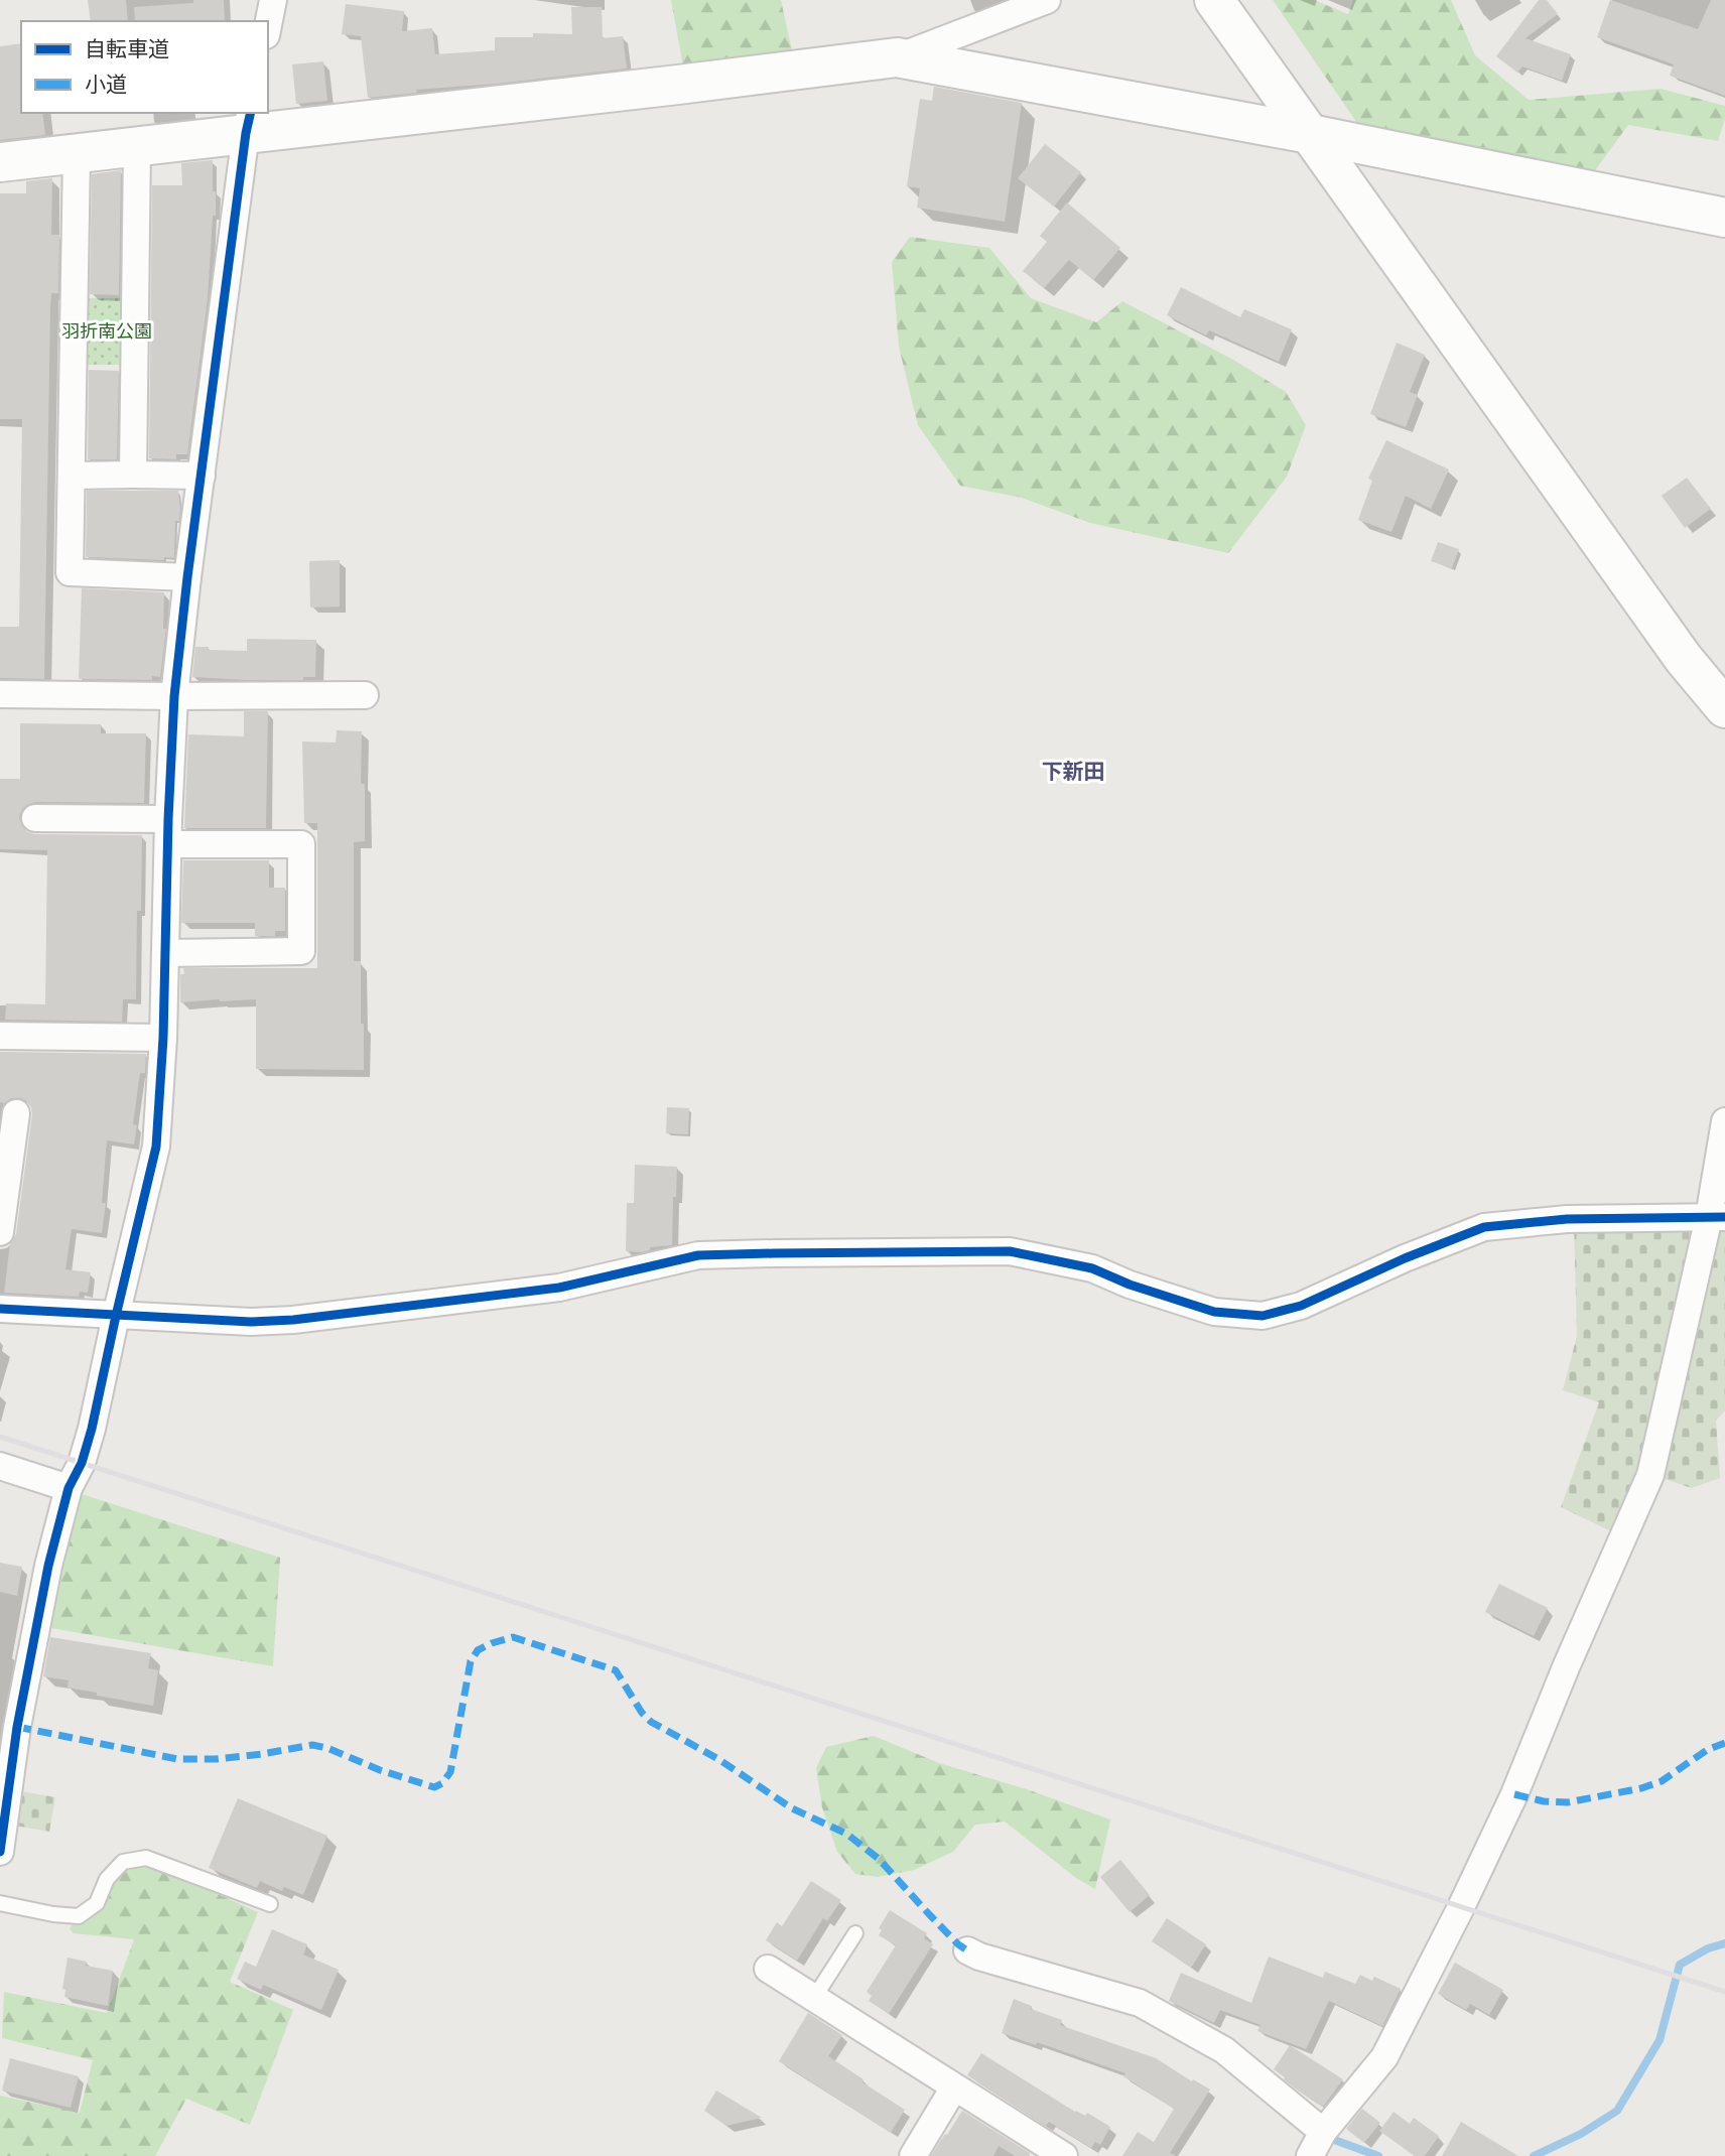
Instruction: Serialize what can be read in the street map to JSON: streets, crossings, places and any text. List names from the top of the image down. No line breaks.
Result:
{"districts":["下新田"],"parks":["羽折南公園"],"legend":["自転車道","小道"]}
